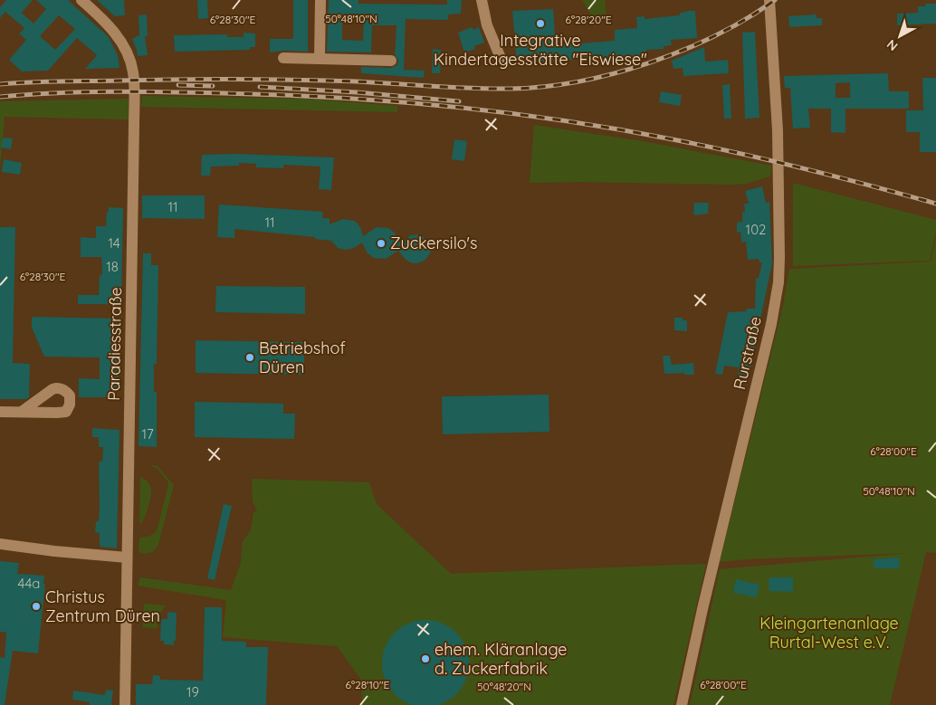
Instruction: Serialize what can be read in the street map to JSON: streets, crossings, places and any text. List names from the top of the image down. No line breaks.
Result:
{"streets":{"street":["Paradiesstraße","Rurstraße"]},"parks":["Kleingartenanlage Rurtal-West e.V."],"places":["Integrative Kindertagesstätte \"Eiswiese\"","Zuckersilo's","Betriebshof Düren","Christus Zentrum Düren","ehem. Kläranlage d. Zuckerfabrik"],"house_numbers":["11","11","102","14","18","17","44a","19"],"north":"bottom left","coordinates":["50°48'10\"N","6°28'30\"E","6°28'20\"E","6°28'00\"E","6°28'10\"E","50°48'20\"N"]}
